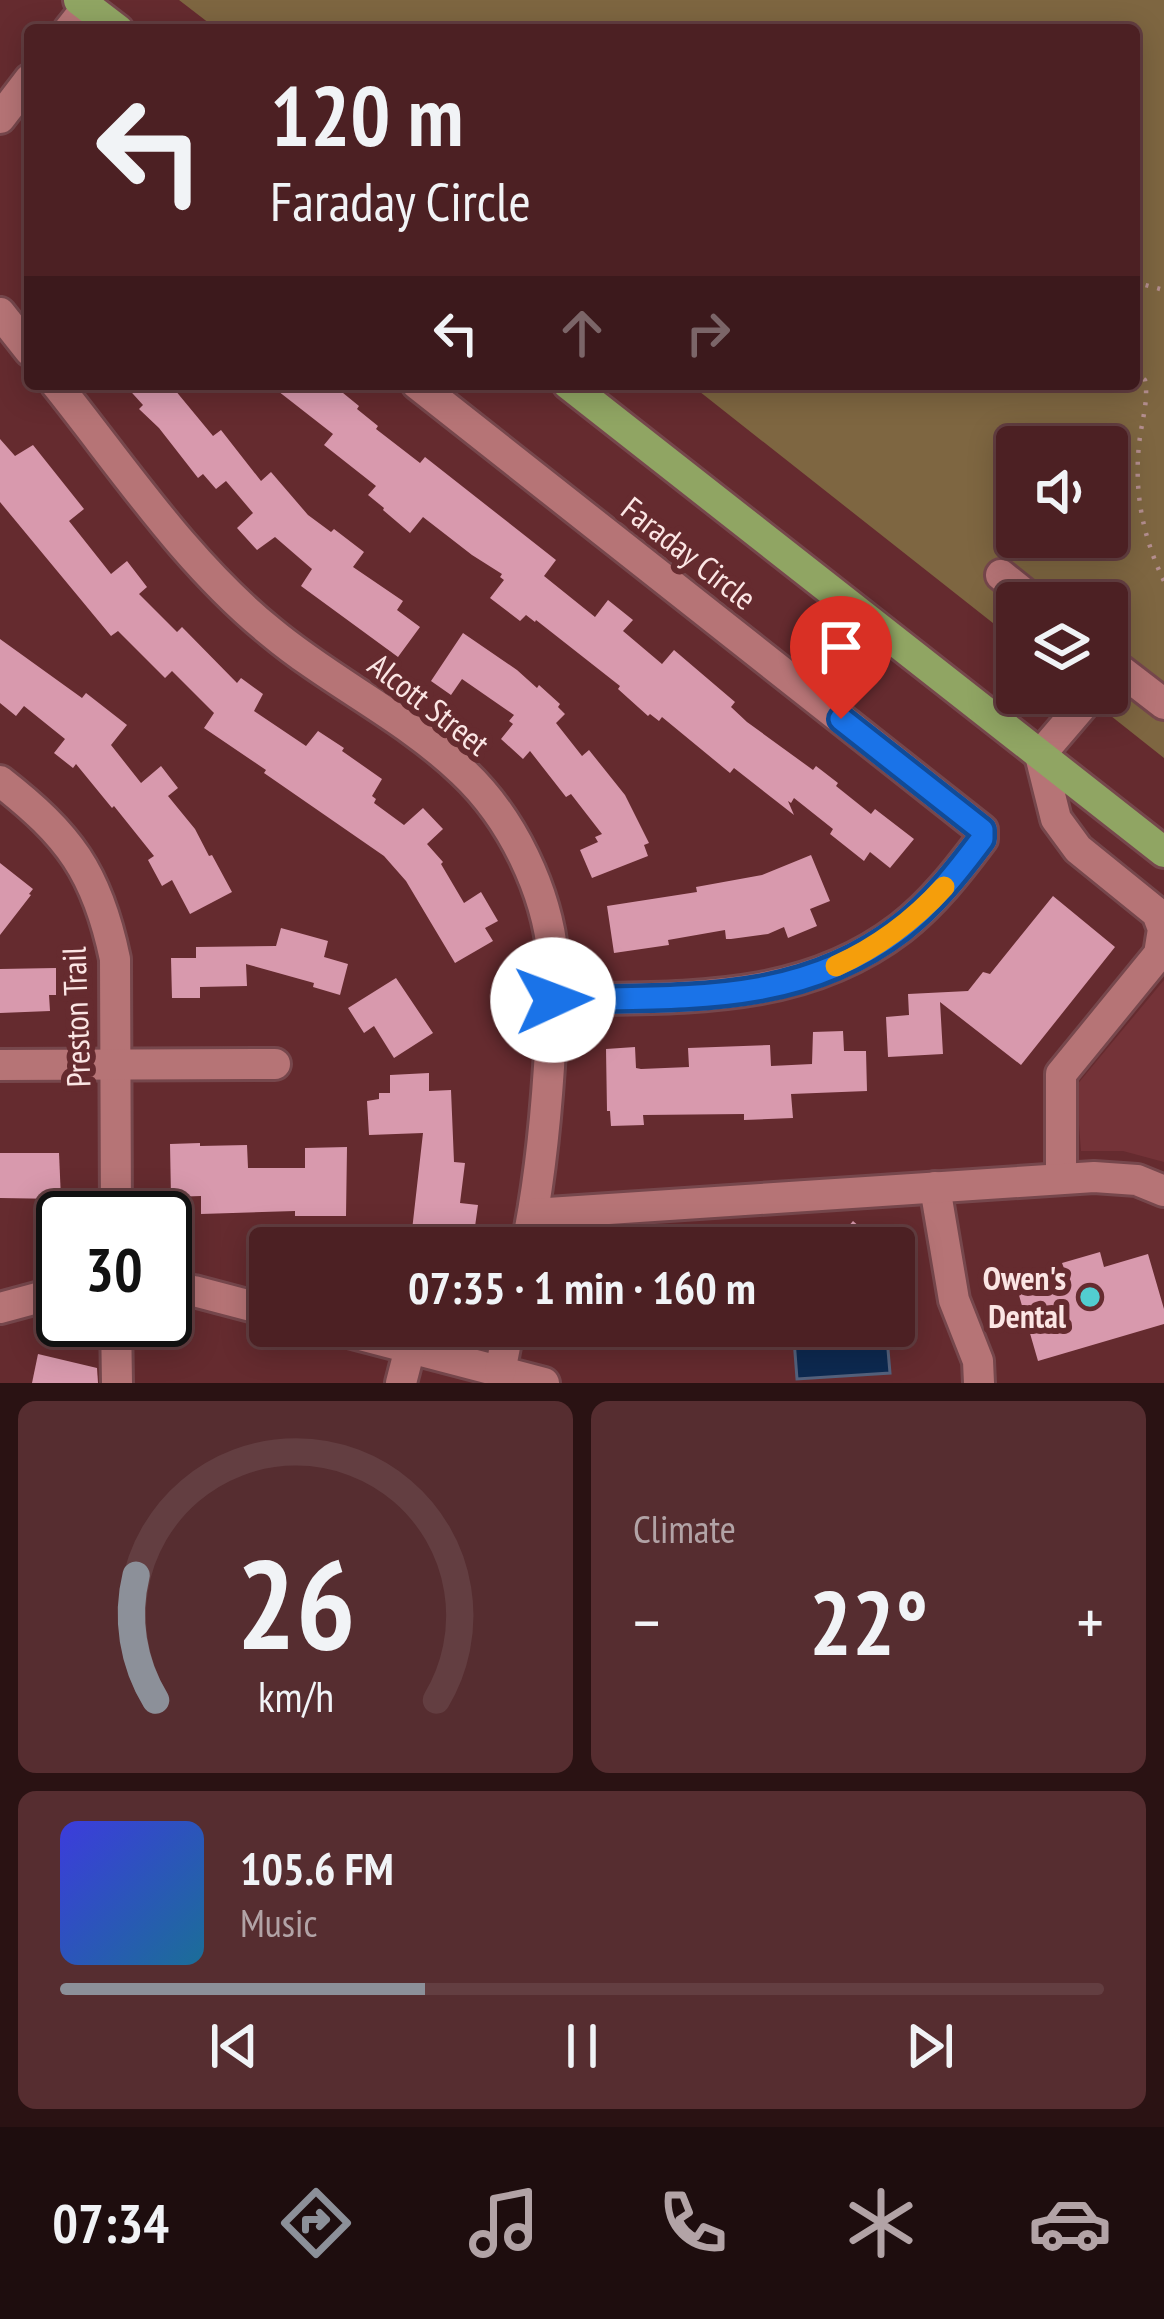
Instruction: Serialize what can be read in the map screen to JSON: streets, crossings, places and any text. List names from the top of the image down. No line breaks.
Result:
{"streets":{"street":["Faraday Circle","Alcott Street","Preston Trail"]},"crossings":[["Faraday Circle","Alcott Street"]],"places":["Owen's Dental"],"page":{"turn":["120 m","Faraday Circle"],"limit":"30","trip":"07:35 · 1 min · 160 m","tile":"Climate","heat":["−","22°","+"],"song":["105.6 FM","Music"],"tabs":"07:34","gauge":["26","km/h"]}}
